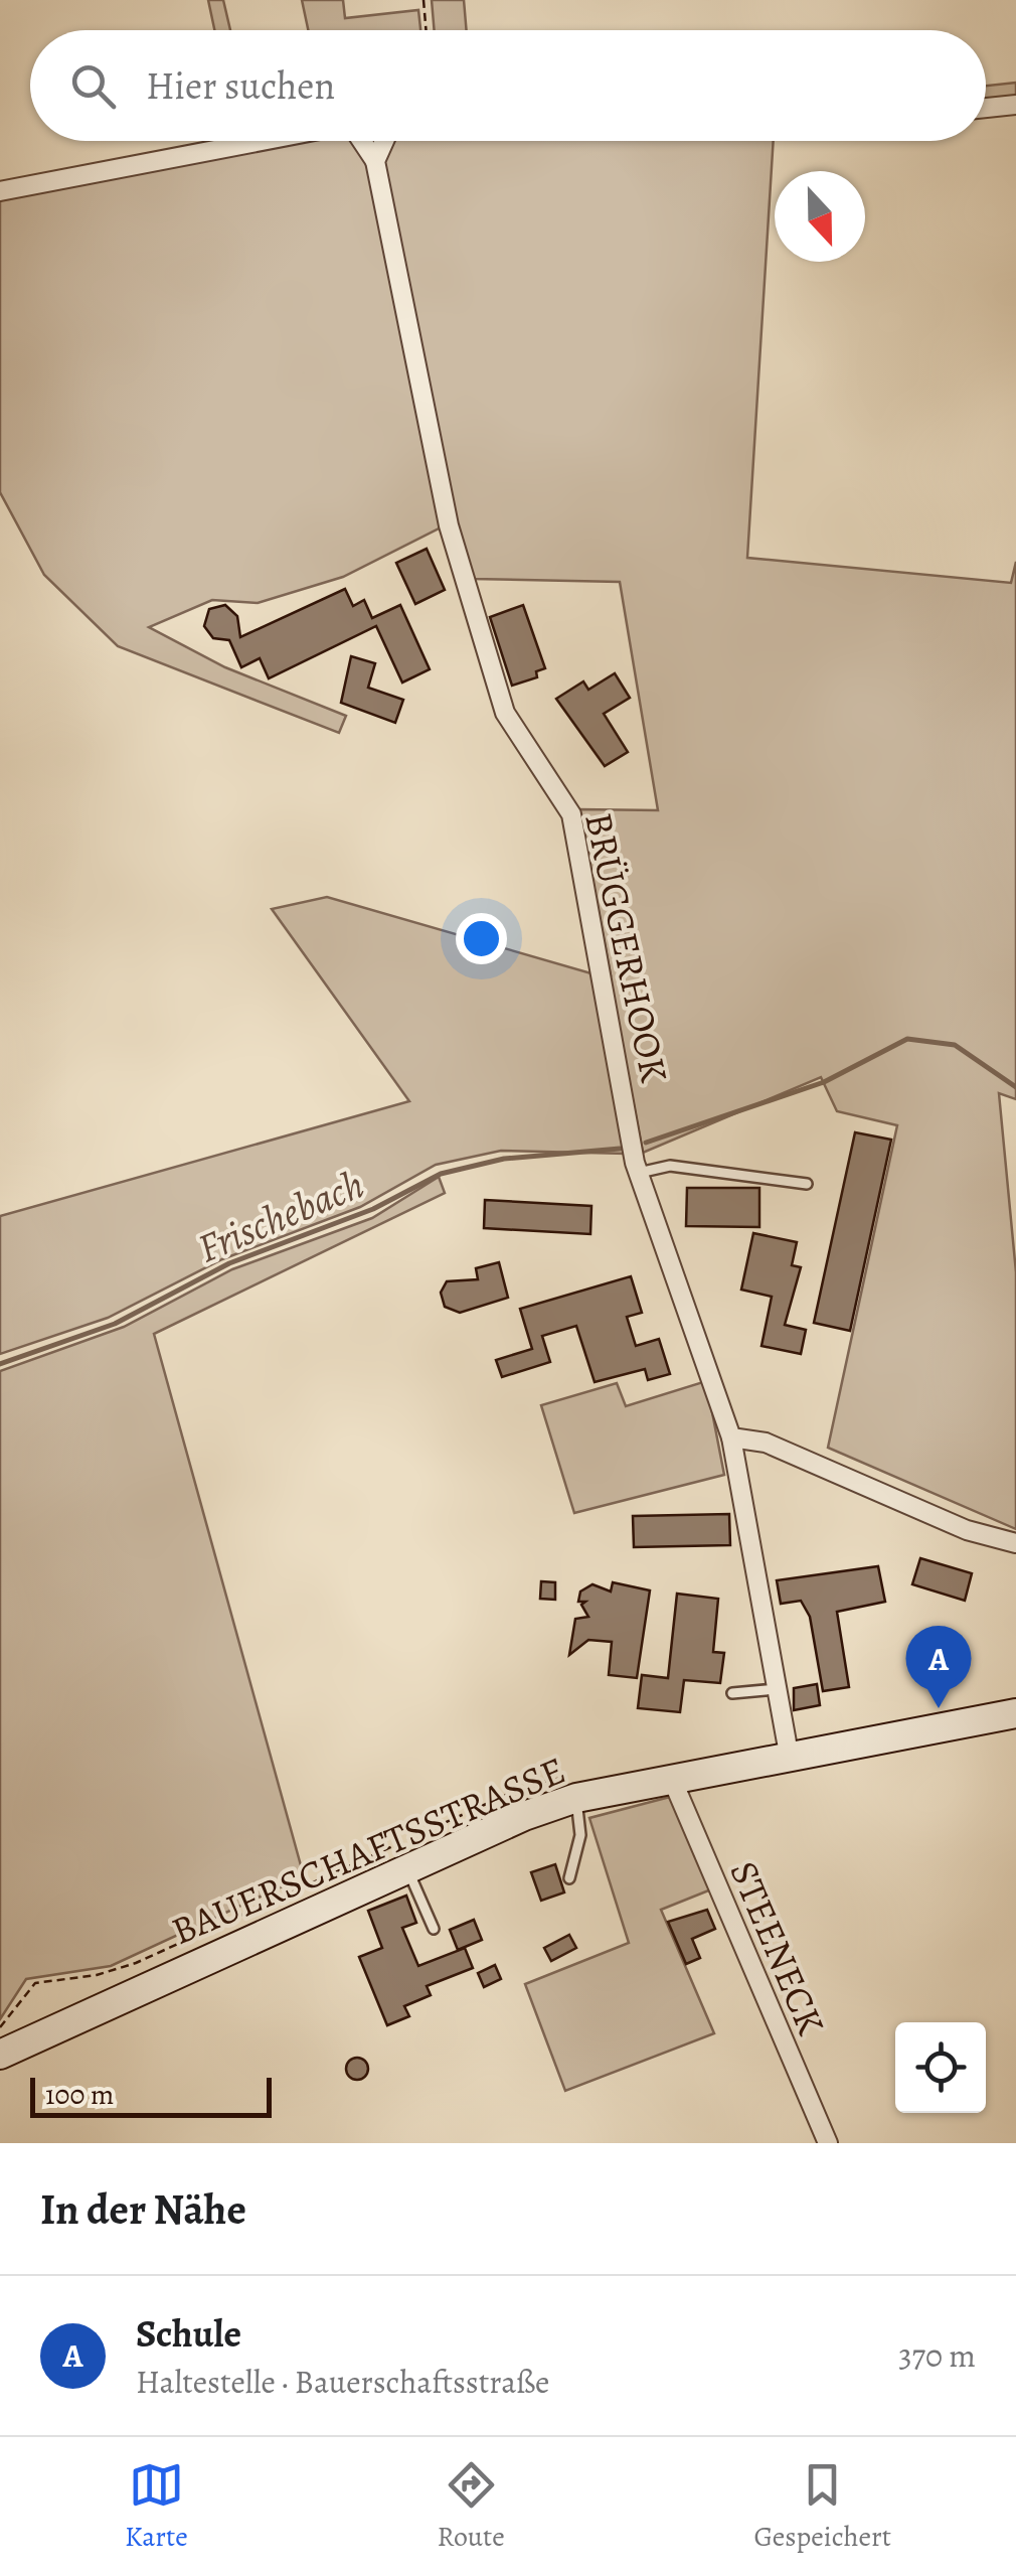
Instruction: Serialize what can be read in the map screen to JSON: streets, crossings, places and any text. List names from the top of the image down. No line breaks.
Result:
{"streets":{"street":["BRÜGGERHOOK","BAUERSCHAFTSSTRASSE","STEENECK"]},"crossings":[["BRÜGGERHOOK","BAUERSCHAFTSSTRASSE"],["BAUERSCHAFTSSTRASSE","STEENECK"]],"water":["Frischebach"],"scale_bar":"100 m","north":"bottom","page":{"search":"Hier suchen","pins":"A","scale":"100 m","heading":"In der Nähe","list":[{"mark":"A","name":"Schule","note":"Haltestelle · Bauerschaftsstraße","value":"370 m"}],"nav":["Karte","Route","Gespeichert"]}}
